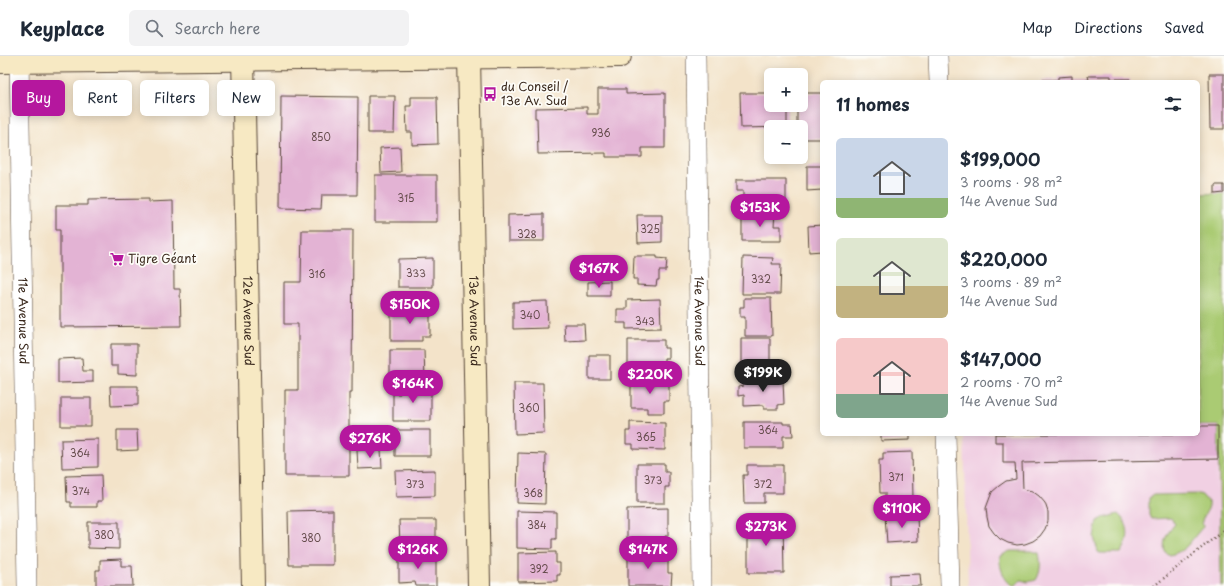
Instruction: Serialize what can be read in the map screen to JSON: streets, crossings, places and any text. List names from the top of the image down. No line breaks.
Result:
{"streets":{"main road":["12e Avenue Sud","13e Avenue Sud"],"street":["11e Avenue Sud","14e Avenue Sud"]},"places":{"bus stop":["du Conseil / 13e Av. Sud"],"supermarket":["Tigre Géant"]},"house_numbers":["936","850","315","325","328","333","316","332","340","343","360","364","365","364","371","373","373","372","374","368","384","380","380","392"],"page":{"header":"Keyplace","search":"Search here","nav":["Map","Directions","Saved"],"map_buttons":["+","−"],"chip":["Buy","Rent","Filters","New"],"heading":"11 homes","list":[{"name":"$199,000","note":"3 rooms · 98 m² · 14e Avenue Sud"},{"name":"$220,000","note":"3 rooms · 89 m² · 14e Avenue Sud"},{"name":"$147,000","note":"2 rooms · 70 m² · 14e Avenue Sud"}],"price":["$153K","$167K","$150K","$199K","$220K","$164K","$276K","$110K","$273K","$126K","$147K"]}}
